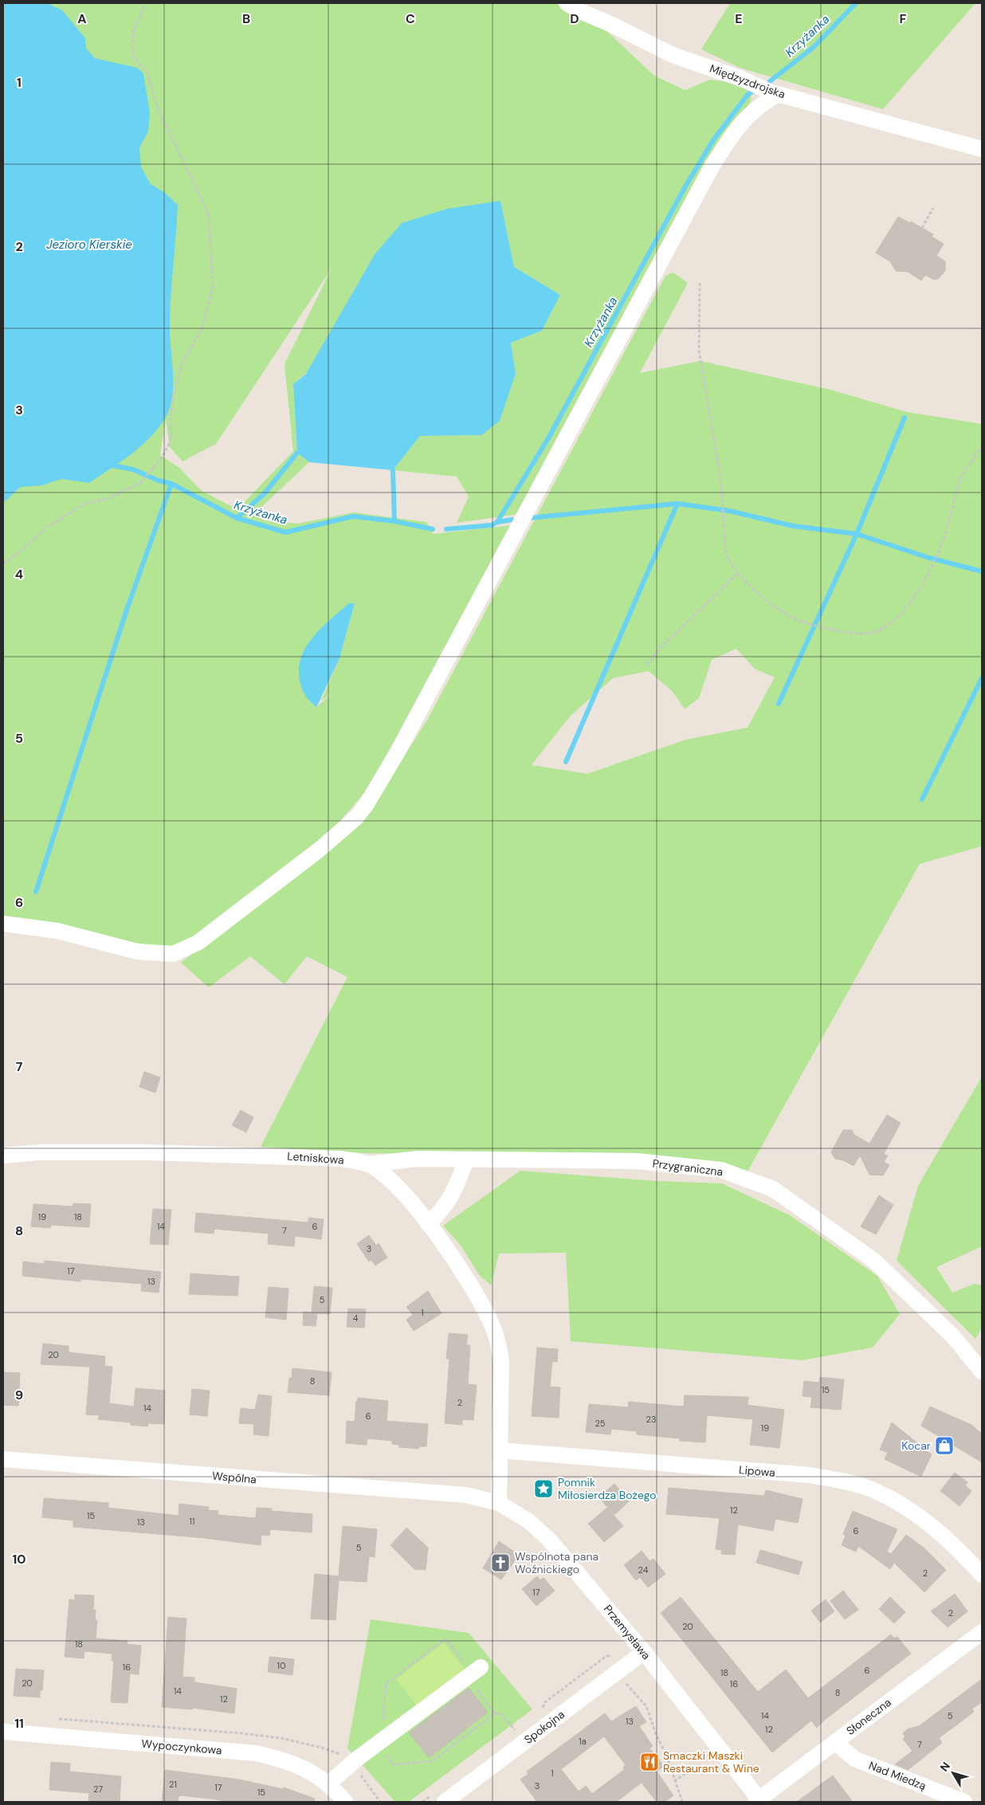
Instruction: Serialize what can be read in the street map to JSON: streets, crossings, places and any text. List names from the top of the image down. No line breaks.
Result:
{"streets":{"street":["Międzyzdrojska","Letniskowa","Przygraniczna","Lipowa","Wspólna","Przemysława","Słoneczna","Spokojna","Wypoczynkowa","Nad Miedzą"]},"crossings":[["Letniskowa","Przygraniczna"],["Letniskowa","Lipowa"],["Letniskowa","Przemysława"],["Wspólna","Przemysława"],["Przemysława","Słoneczna"],["Przemysława","Spokojna"],["Słoneczna","Nad Miedzą"]],"water":["Krzyżanka","Jezioro Kierskie"],"places":{"shop":["Kocar"],"place":["Pomnik Miłosierdza Bożego"],"church":["Wspólnota pana Woźnickiego"],"restaurant":["Smaczki Maszki Restaurant & Wine"]},"house_numbers":["19","18","14","6","7","3","17","13","5","1","4","20","8","15","2","14","6","23","25","19","12","15","11","13","6","5","24","2","17","2","20","18","10","16","6","18","20","16","14","8","12","14","5","13","12","1a","7","1","21","3","17","27","15"],"north":"top left","grid":{"columns":["A","B","C","D","E","F"],"rows":["1","2","3","4","5","6","7","8","9","10","11"]}}
